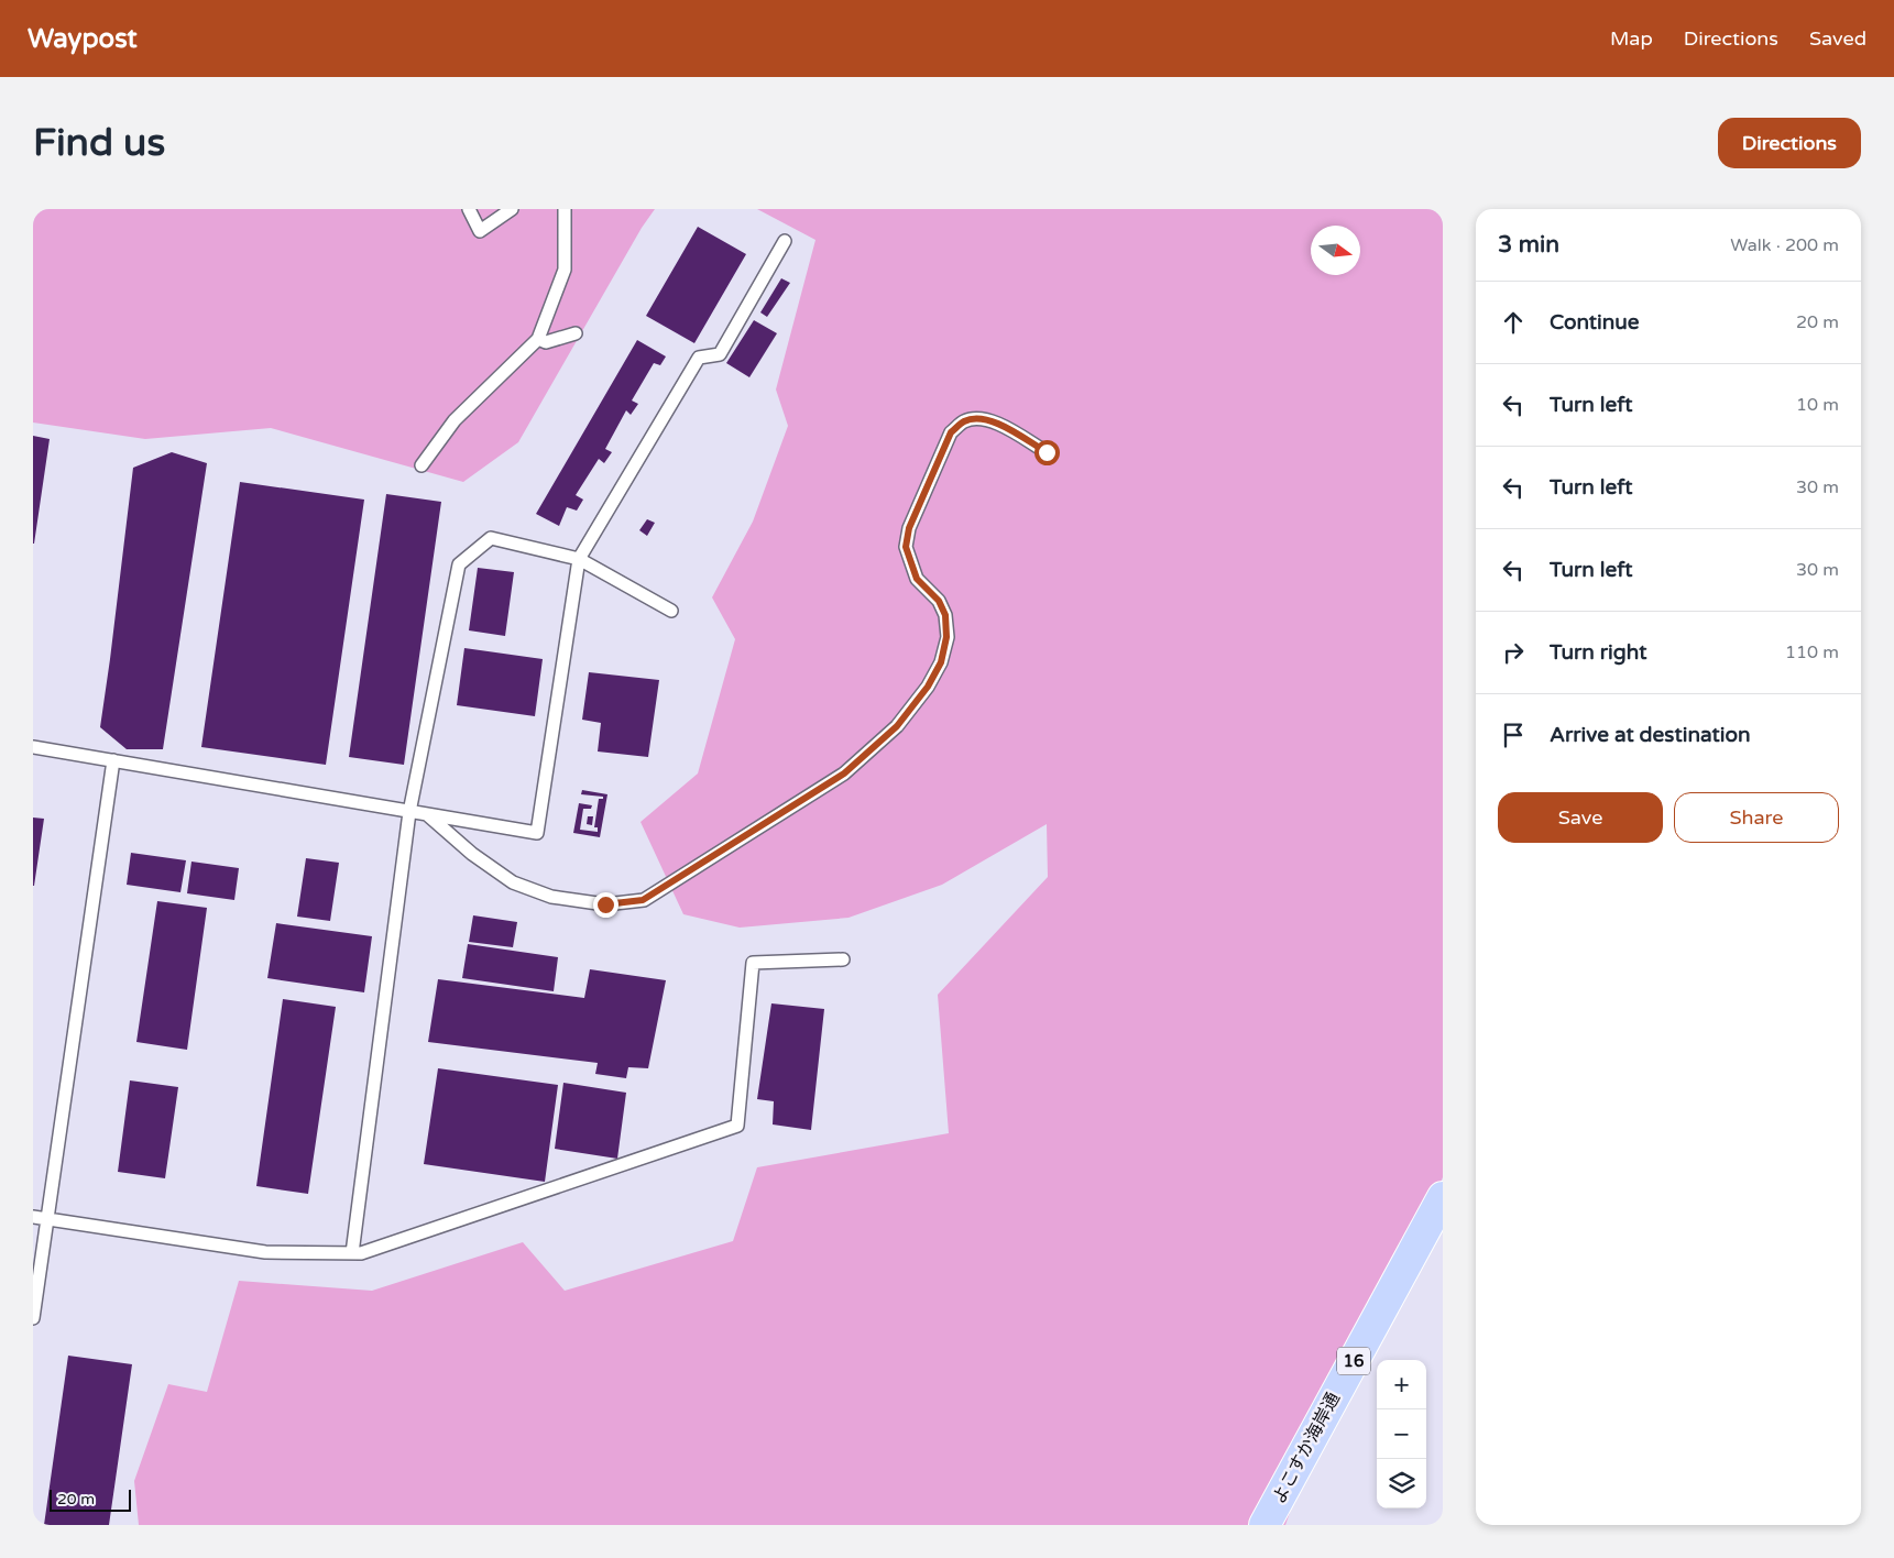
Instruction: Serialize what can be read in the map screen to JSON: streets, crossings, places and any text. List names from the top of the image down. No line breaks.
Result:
{"streets":{"highway":["16","よこすか海岸通"]},"scale_bar":"20 m","north":"right","page":{"header":"Waypost","nav":["Map","Directions","Saved"],"buttons":["Directions",["Save","Share"]],"title":"Find us","heading":["3 min","Walk · 200 m"],"list":[["Continue","20 m"],["Turn left","10 m"],["Turn left","30 m"],["Turn left","30 m"],["Turn right","110 m"],"Arrive at destination"],"map_buttons":["+","−"],"scale":"20 m"}}
